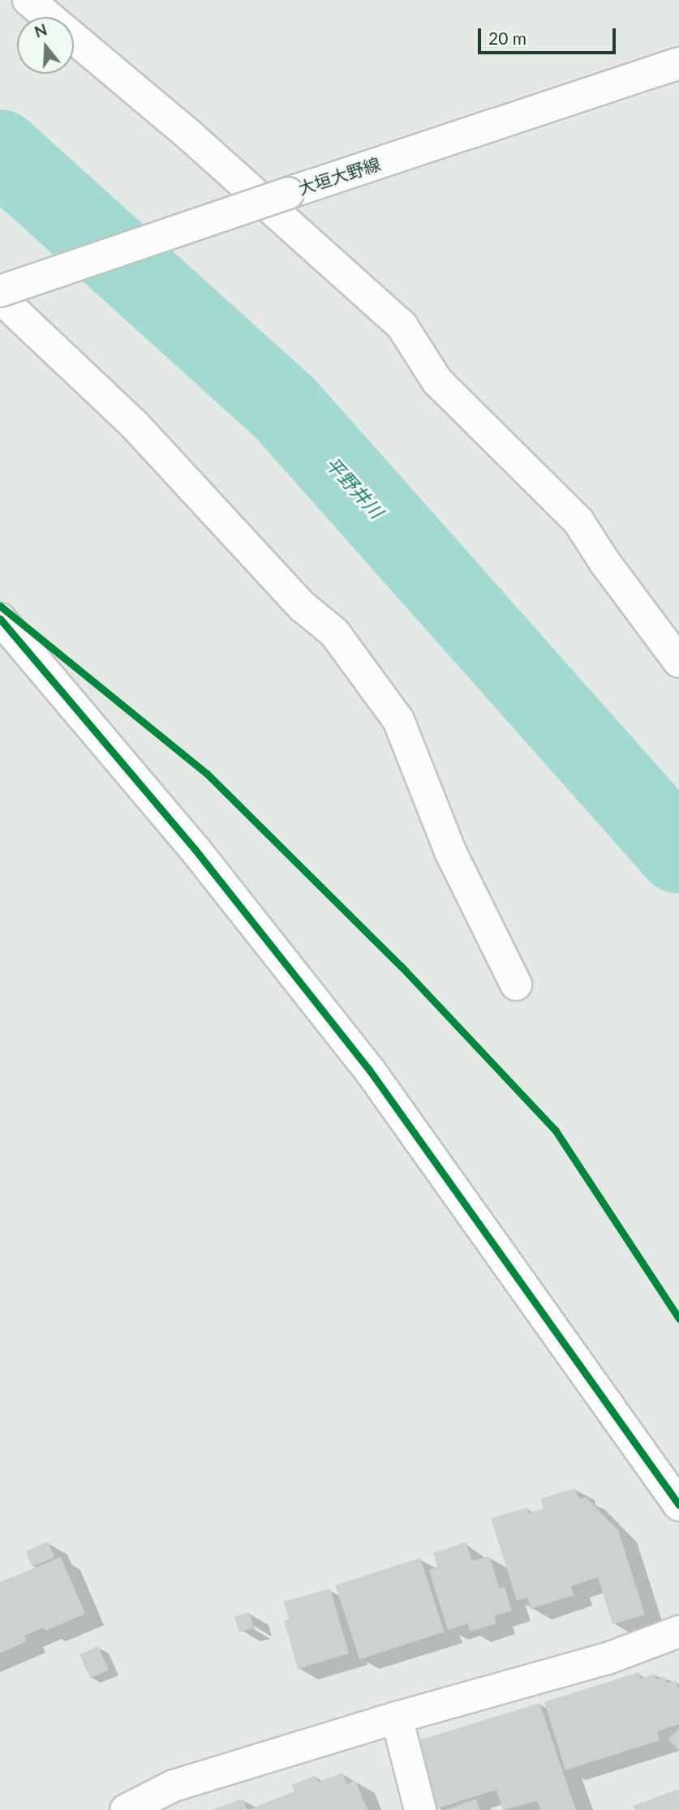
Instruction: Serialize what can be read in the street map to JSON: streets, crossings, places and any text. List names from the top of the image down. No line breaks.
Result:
{"streets":{"street":["大垣大野線"]},"water":["平野井川"],"scale_bar":"20 m","north":"top"}
